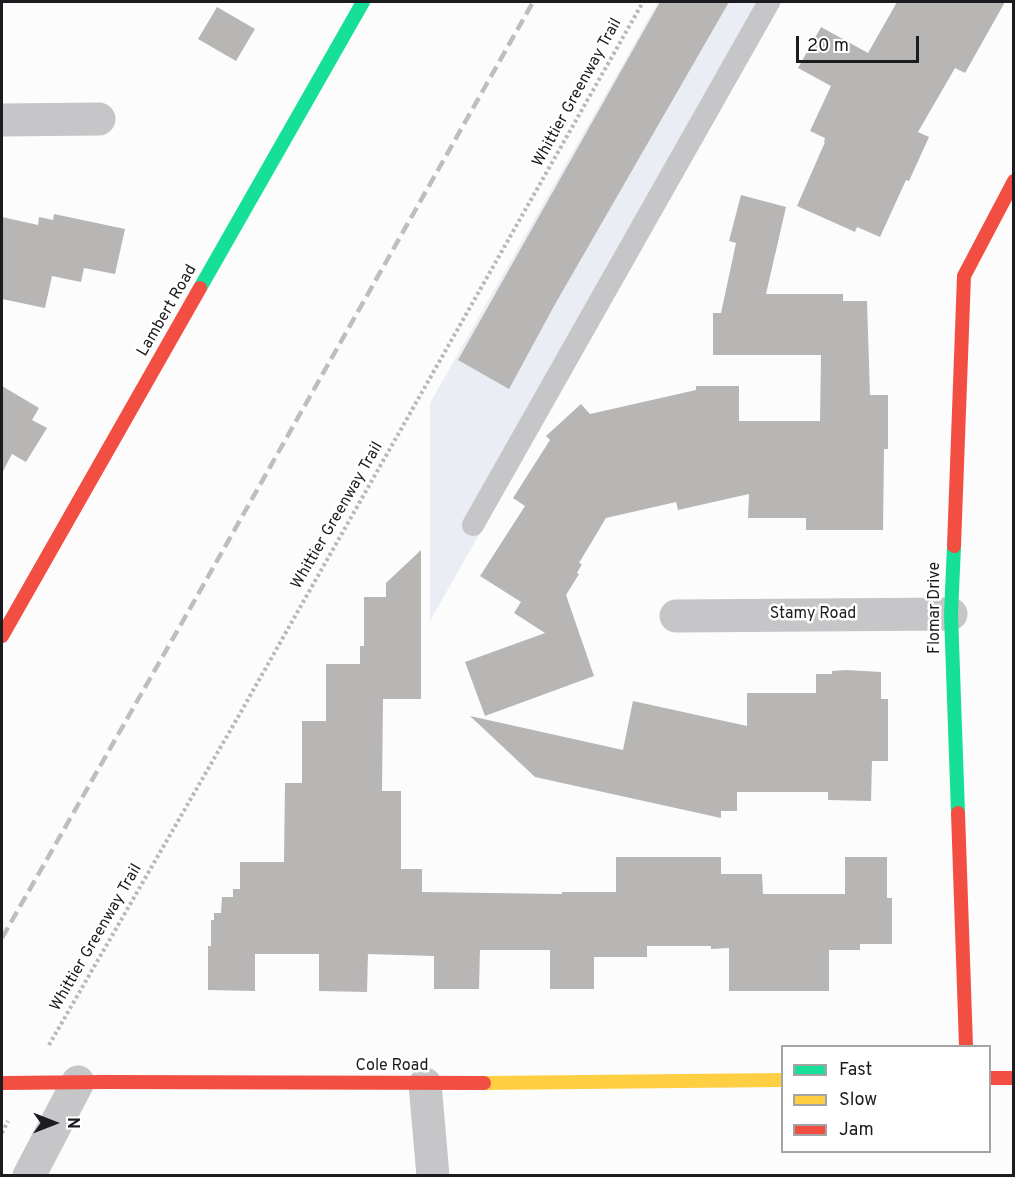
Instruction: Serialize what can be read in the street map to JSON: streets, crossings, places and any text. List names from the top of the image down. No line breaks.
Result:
{"streets":{"street":["Lambert Road","Flomar Drive","Stamy Road","Cole Road"],"path":["Whittier Greenway Trail"]},"crossings":[["Flomar Drive","Stamy Road"]],"legend":["Fast","Slow","Jam"],"scale_bar":"20 m","north":"right"}
